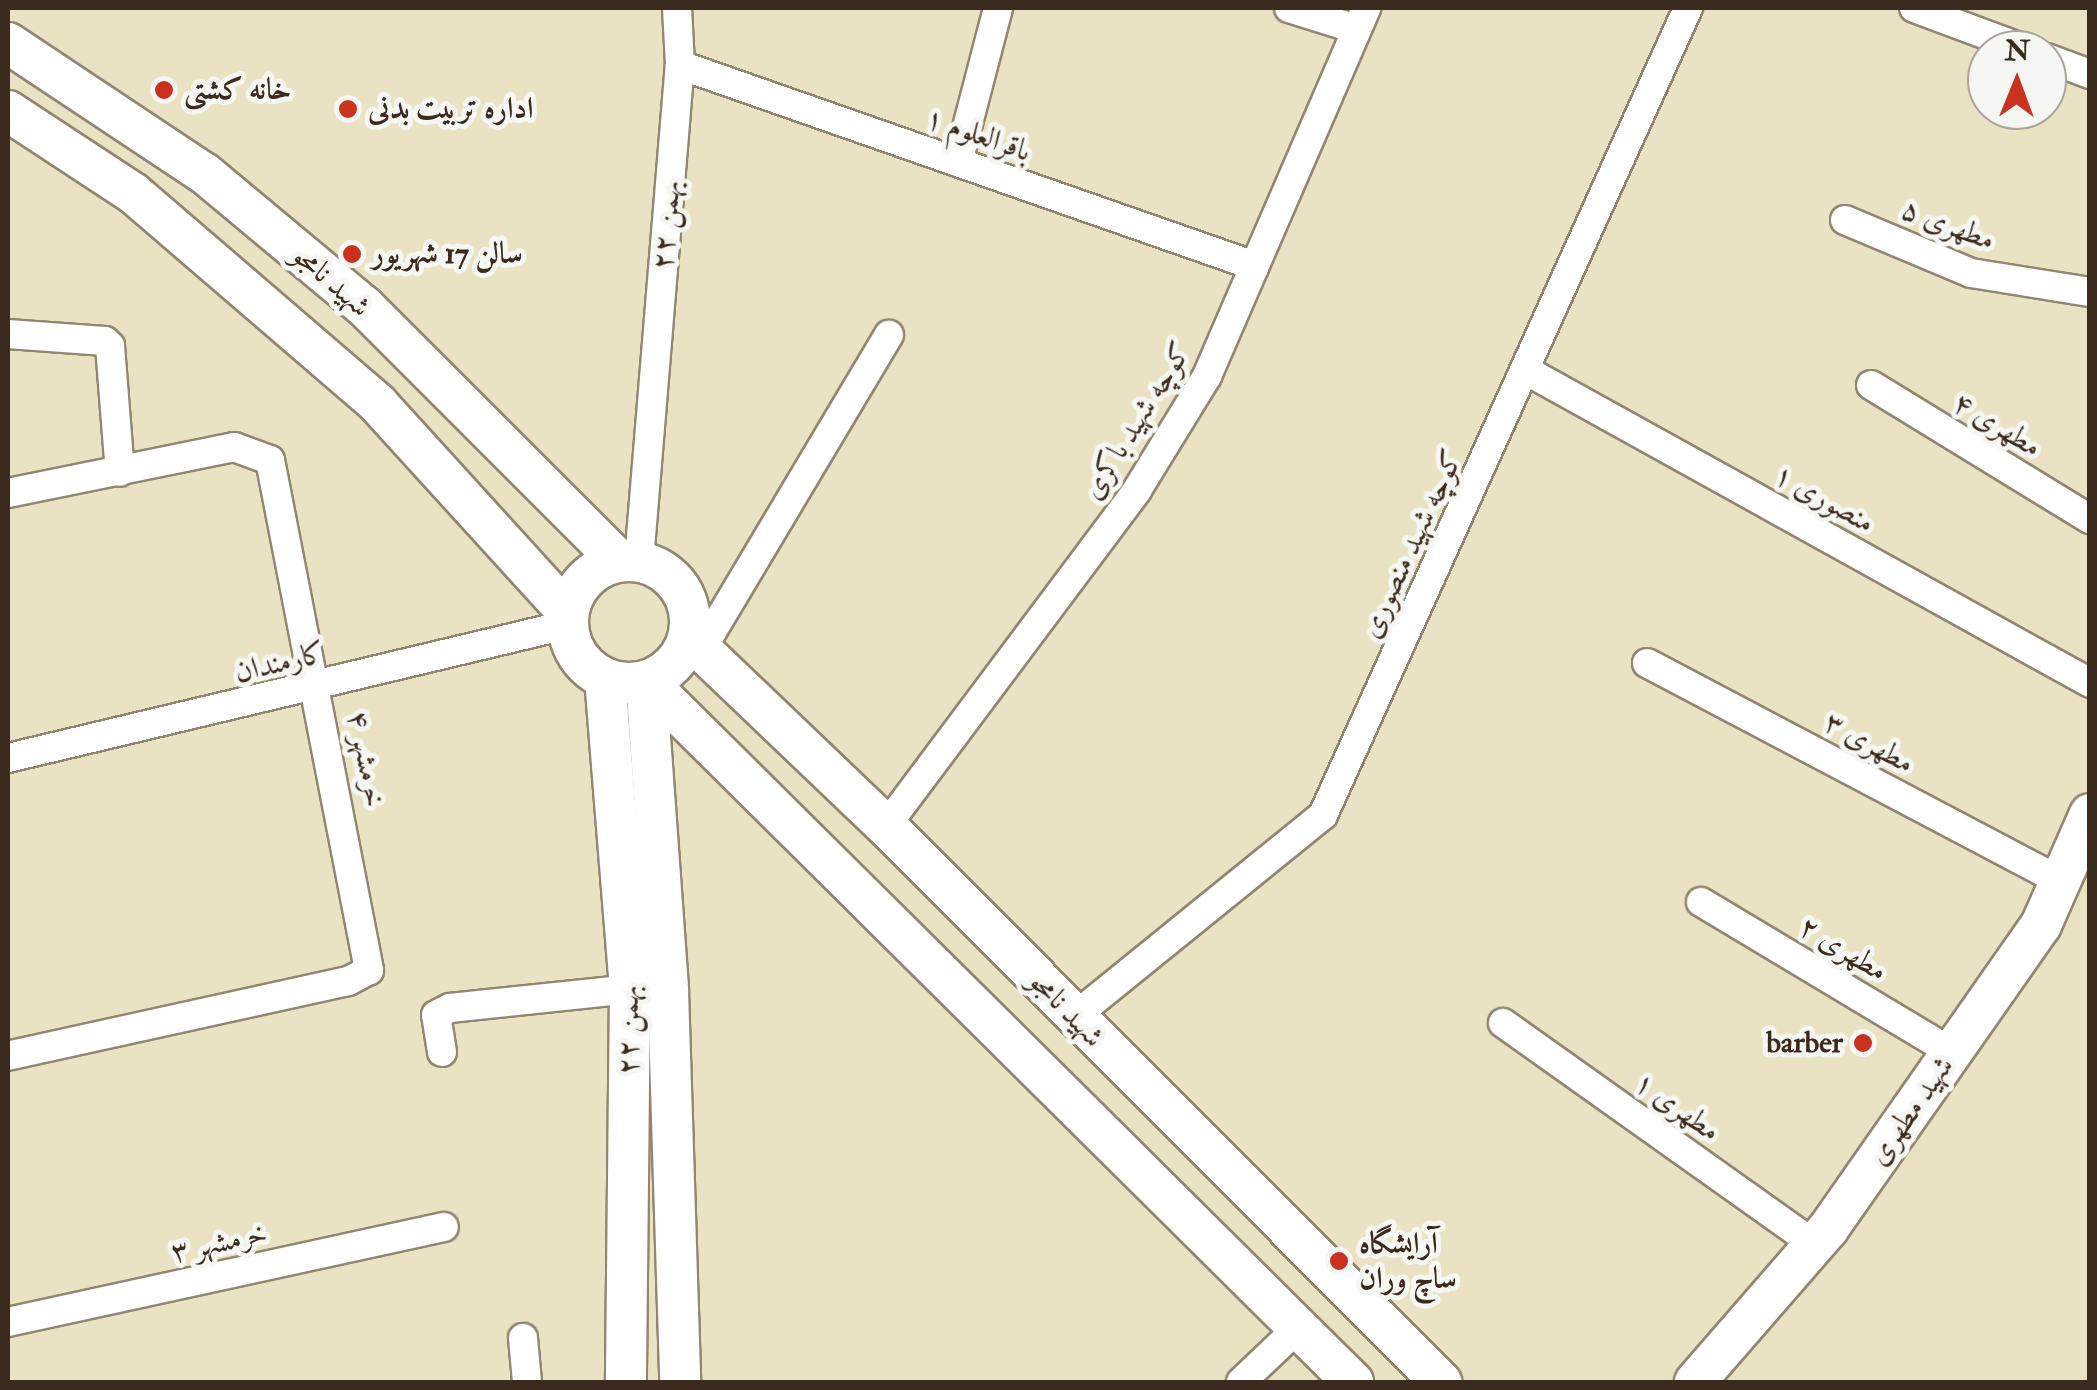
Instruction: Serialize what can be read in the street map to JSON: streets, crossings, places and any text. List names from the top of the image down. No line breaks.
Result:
{"streets":{"main road":["۲۲ بهمن","شهید نامجو","شهید مطهری"],"street":["باقرالعلوم ۱","مطهری ۵","کوچه شهید باکری","مطهری ۴","منصوری ۱","کوچه شهید منصوری","کارمندان","مطهری ۳","خرمشهر ۴","مطهری ۲","مطهری ۱","خرمشهر ۳"]},"crossings":[["باقرالعلوم ۱","۲۲ بهمن"],["باقرالعلوم ۱","کوچه شهید باکری"],["۲۲ بهمن","شهید نامجو"],["۲۲ بهمن","کارمندان"],["شهید نامجو","کوچه شهید باکری"],["شهید نامجو","کوچه شهید منصوری"],["شهید نامجو","کارمندان"],["منصوری ۱","کوچه شهید منصوری"],["کارمندان","خرمشهر ۴"],["مطهری ۳","شهید مطهری"],["مطهری ۲","شهید مطهری"],["مطهری ۱","شهید مطهری"]],"places":["خانه کشتی","اداره تربیت بدنی","سالن 17 شهریور","barber","آرایشگاه ساچ وران"],"north":"top"}
